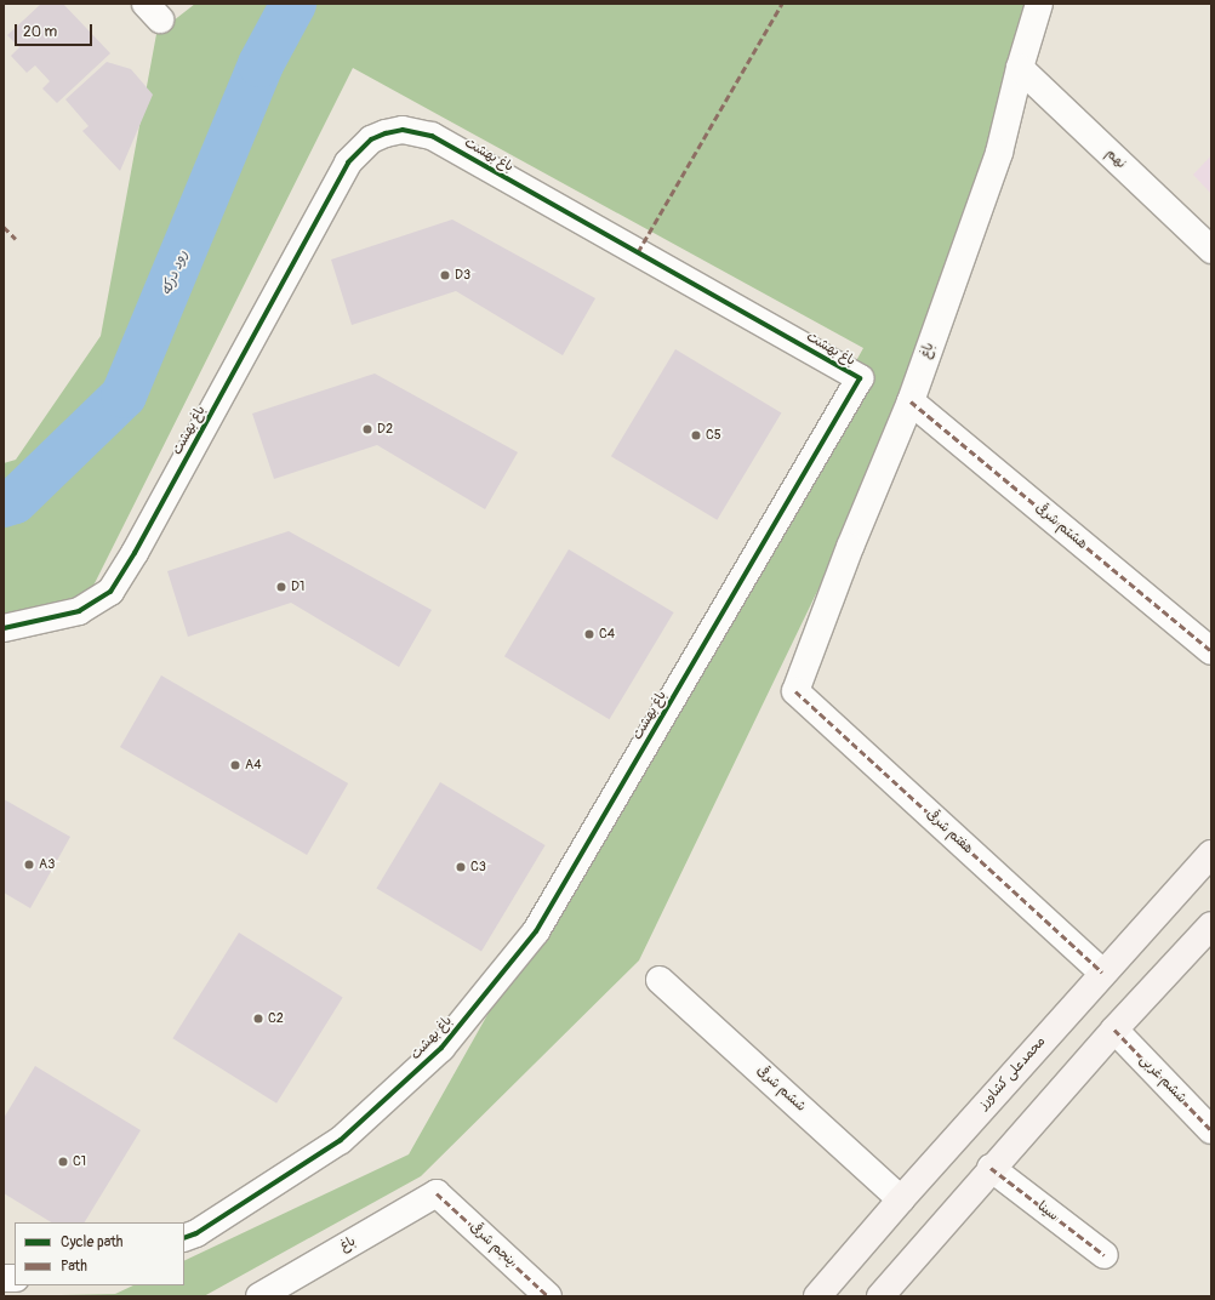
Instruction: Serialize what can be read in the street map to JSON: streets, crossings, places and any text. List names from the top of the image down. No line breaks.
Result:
{"streets":{"main road":["محمدعلی کشاورز"],"street":["باغ بهشت","نهم","باغ","هشتم شرقی","هفتم شرقی","ششم غربی","ششم شرقی","سینا","پنجم شرقی"]},"crossings":[["نهم","باغ"],["باغ","هشتم شرقی"],["باغ","هفتم شرقی"],["باغ","پنجم شرقی"],["هفتم شرقی","محمدعلی کشاورز"],["محمدعلی کشاورز","ششم شرقی"]],"water":["رود درکه"],"places":["D3","D2","C5","D1","C4","A4","A3","C3","C2","C1"],"legend":["Cycle path","Path"],"scale_bar":"20 m"}
